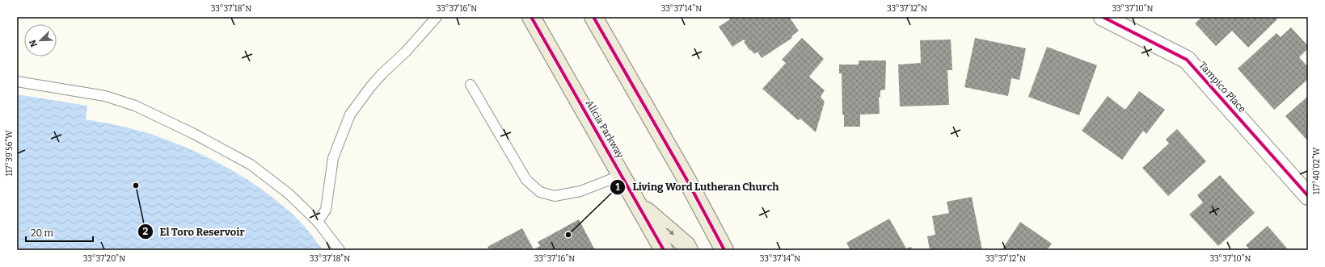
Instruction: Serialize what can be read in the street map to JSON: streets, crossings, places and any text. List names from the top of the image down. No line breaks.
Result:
{"streets":{"main road":["Alicia Parkway"],"street":["Tampico Place"]},"places":["El Toro Reservoir","Living Word Lutheran Church"],"scale_bar":"20 m","north":"bottom left","coordinates":["33°37'18\"N","33°37'16\"N","33°37'14\"N","33°37'12\"N","33°37'10\"N","117°39'56\"W","117°40'02\"W","33°37'20\"N"]}
